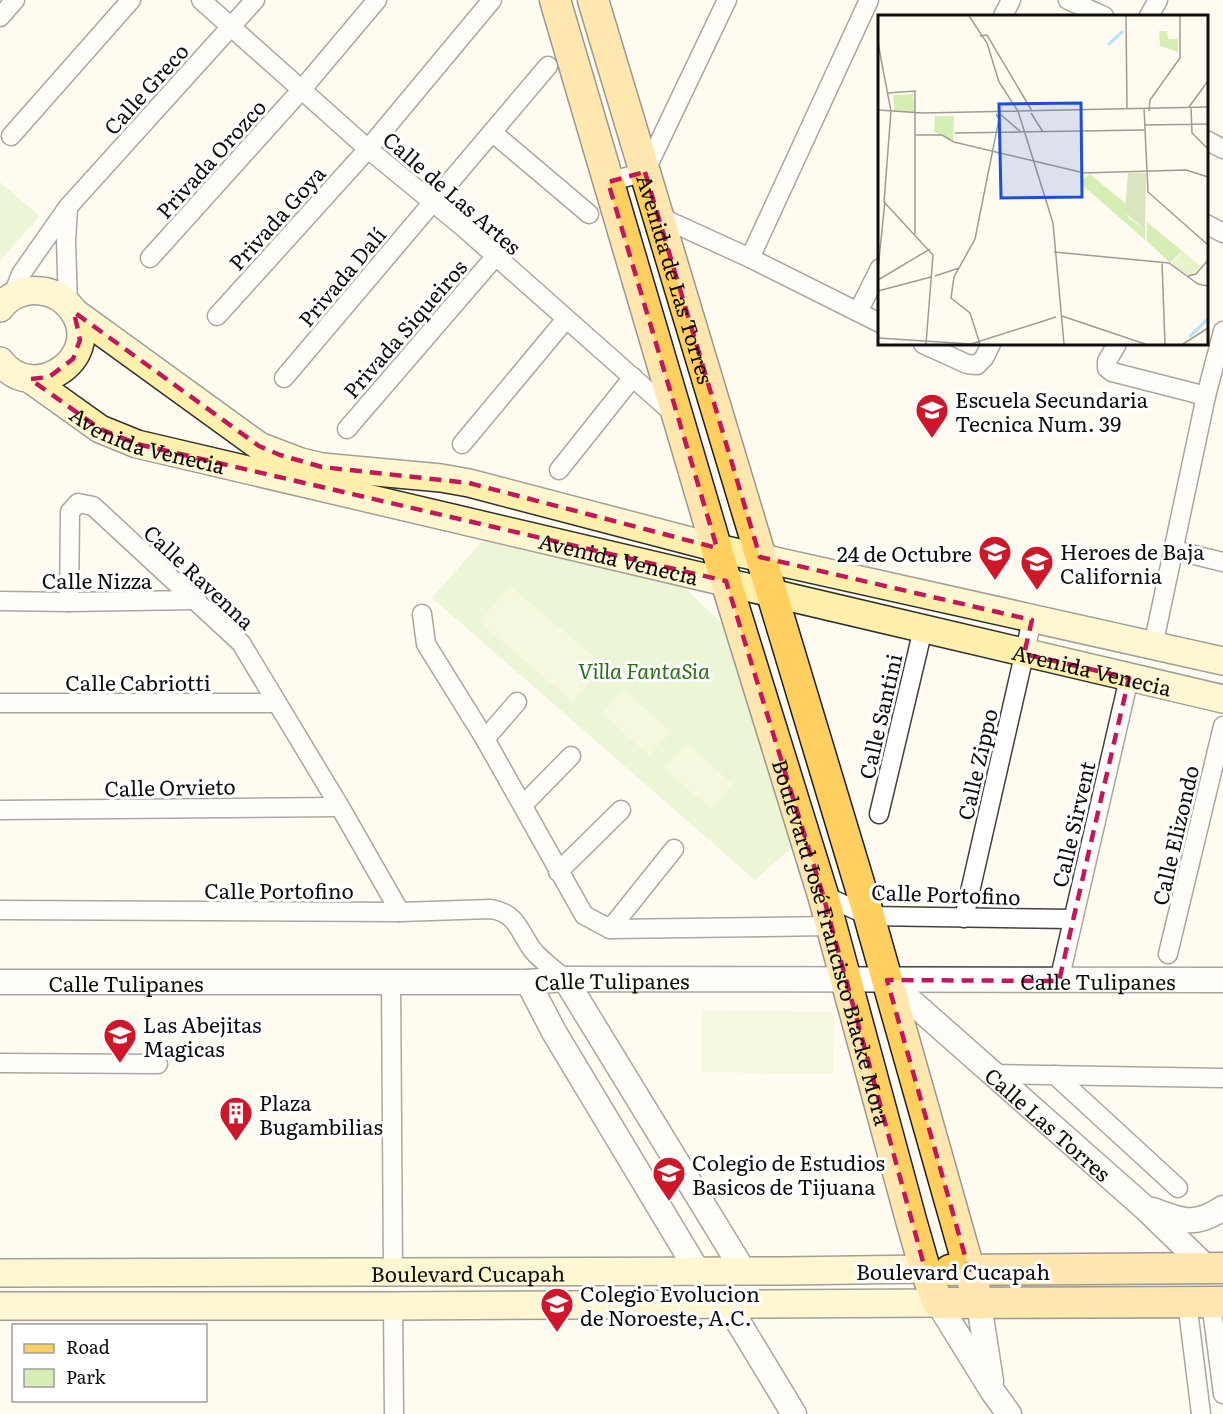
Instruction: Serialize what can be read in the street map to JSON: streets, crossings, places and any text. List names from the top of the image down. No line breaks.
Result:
{"streets":{"main road":["Avenida de Las Torres","Avenida Venecia","Boulevard José Francisco Blacke Mora","Boulevard Cucapah"],"street":["Calle Greco","Privada Orozco","Calle de Las Artes","Privada Goya","Privada Dalí","Privada Siqueiros","Calle Ravenna","Calle Nizza","Calle Cabriotti","Calle Santini","Calle Zippo","Calle Orvieto","Calle Sirvent","Calle Elizondo","Calle Portofino","Calle Tulipanes","Calle Las Torres"]},"crossings":[["Calle Greco","Calle de Las Artes"],["Calle Greco","Avenida Venecia"],["Privada Orozco","Calle de Las Artes"],["Calle de Las Artes","Privada Goya"],["Calle de Las Artes","Privada Dalí"],["Calle de Las Artes","Avenida de Las Torres"],["Calle de Las Artes","Privada Siqueiros"],["Avenida de Las Torres","Avenida Venecia"],["Avenida de Las Torres","Boulevard José Francisco Blacke Mora"],["Avenida Venecia","Calle Santini"],["Avenida Venecia","Calle Zippo"],["Avenida Venecia","Calle Sirvent"],["Avenida Venecia","Boulevard José Francisco Blacke Mora"],["Calle Ravenna","Calle Nizza"],["Calle Ravenna","Calle Cabriotti"],["Calle Ravenna","Calle Orvieto"],["Calle Ravenna","Calle Portofino"],["Calle Zippo","Calle Portofino"],["Calle Sirvent","Calle Portofino"],["Calle Sirvent","Calle Tulipanes"],["Calle Portofino","Boulevard José Francisco Blacke Mora"],["Calle Portofino","Calle Tulipanes"],["Boulevard José Francisco Blacke Mora","Calle Tulipanes"],["Boulevard José Francisco Blacke Mora","Calle Las Torres"],["Boulevard José Francisco Blacke Mora","Boulevard Cucapah"],["Calle Tulipanes","Calle Las Torres"],["Calle Las Torres","Boulevard Cucapah"]],"parks":["Villa FantaSia"],"places":{"school or university":["Escuela Secundaria Tecnica Num. 39","24 de Octubre","Heroes de Baja California","Las Abejitas Magicas","Colegio de Estudios Basicos de Tijuana","Colegio Evolucion de Noroeste, A.C."],"building":["Plaza Bugambilias"]},"legend":["Road","Park"]}
